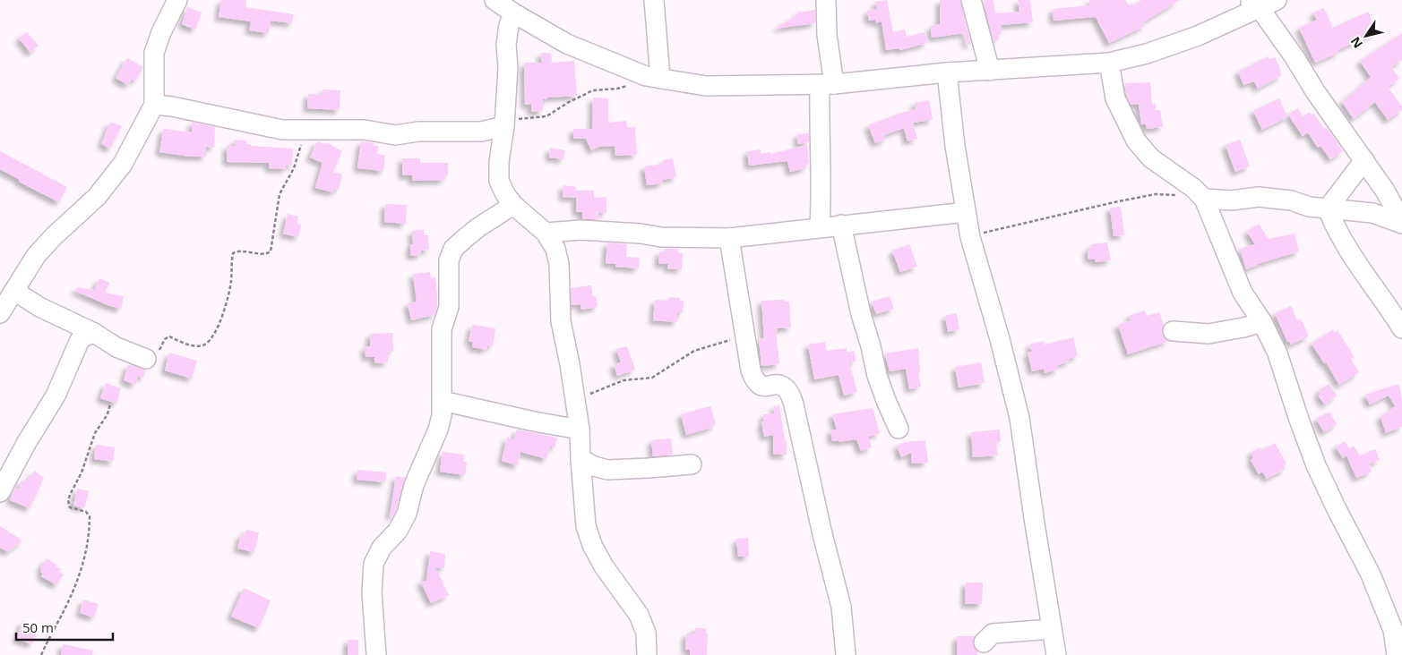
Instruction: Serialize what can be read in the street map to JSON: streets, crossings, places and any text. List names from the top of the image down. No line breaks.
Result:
{"scale_bar":"50 m","north":"bottom left"}
